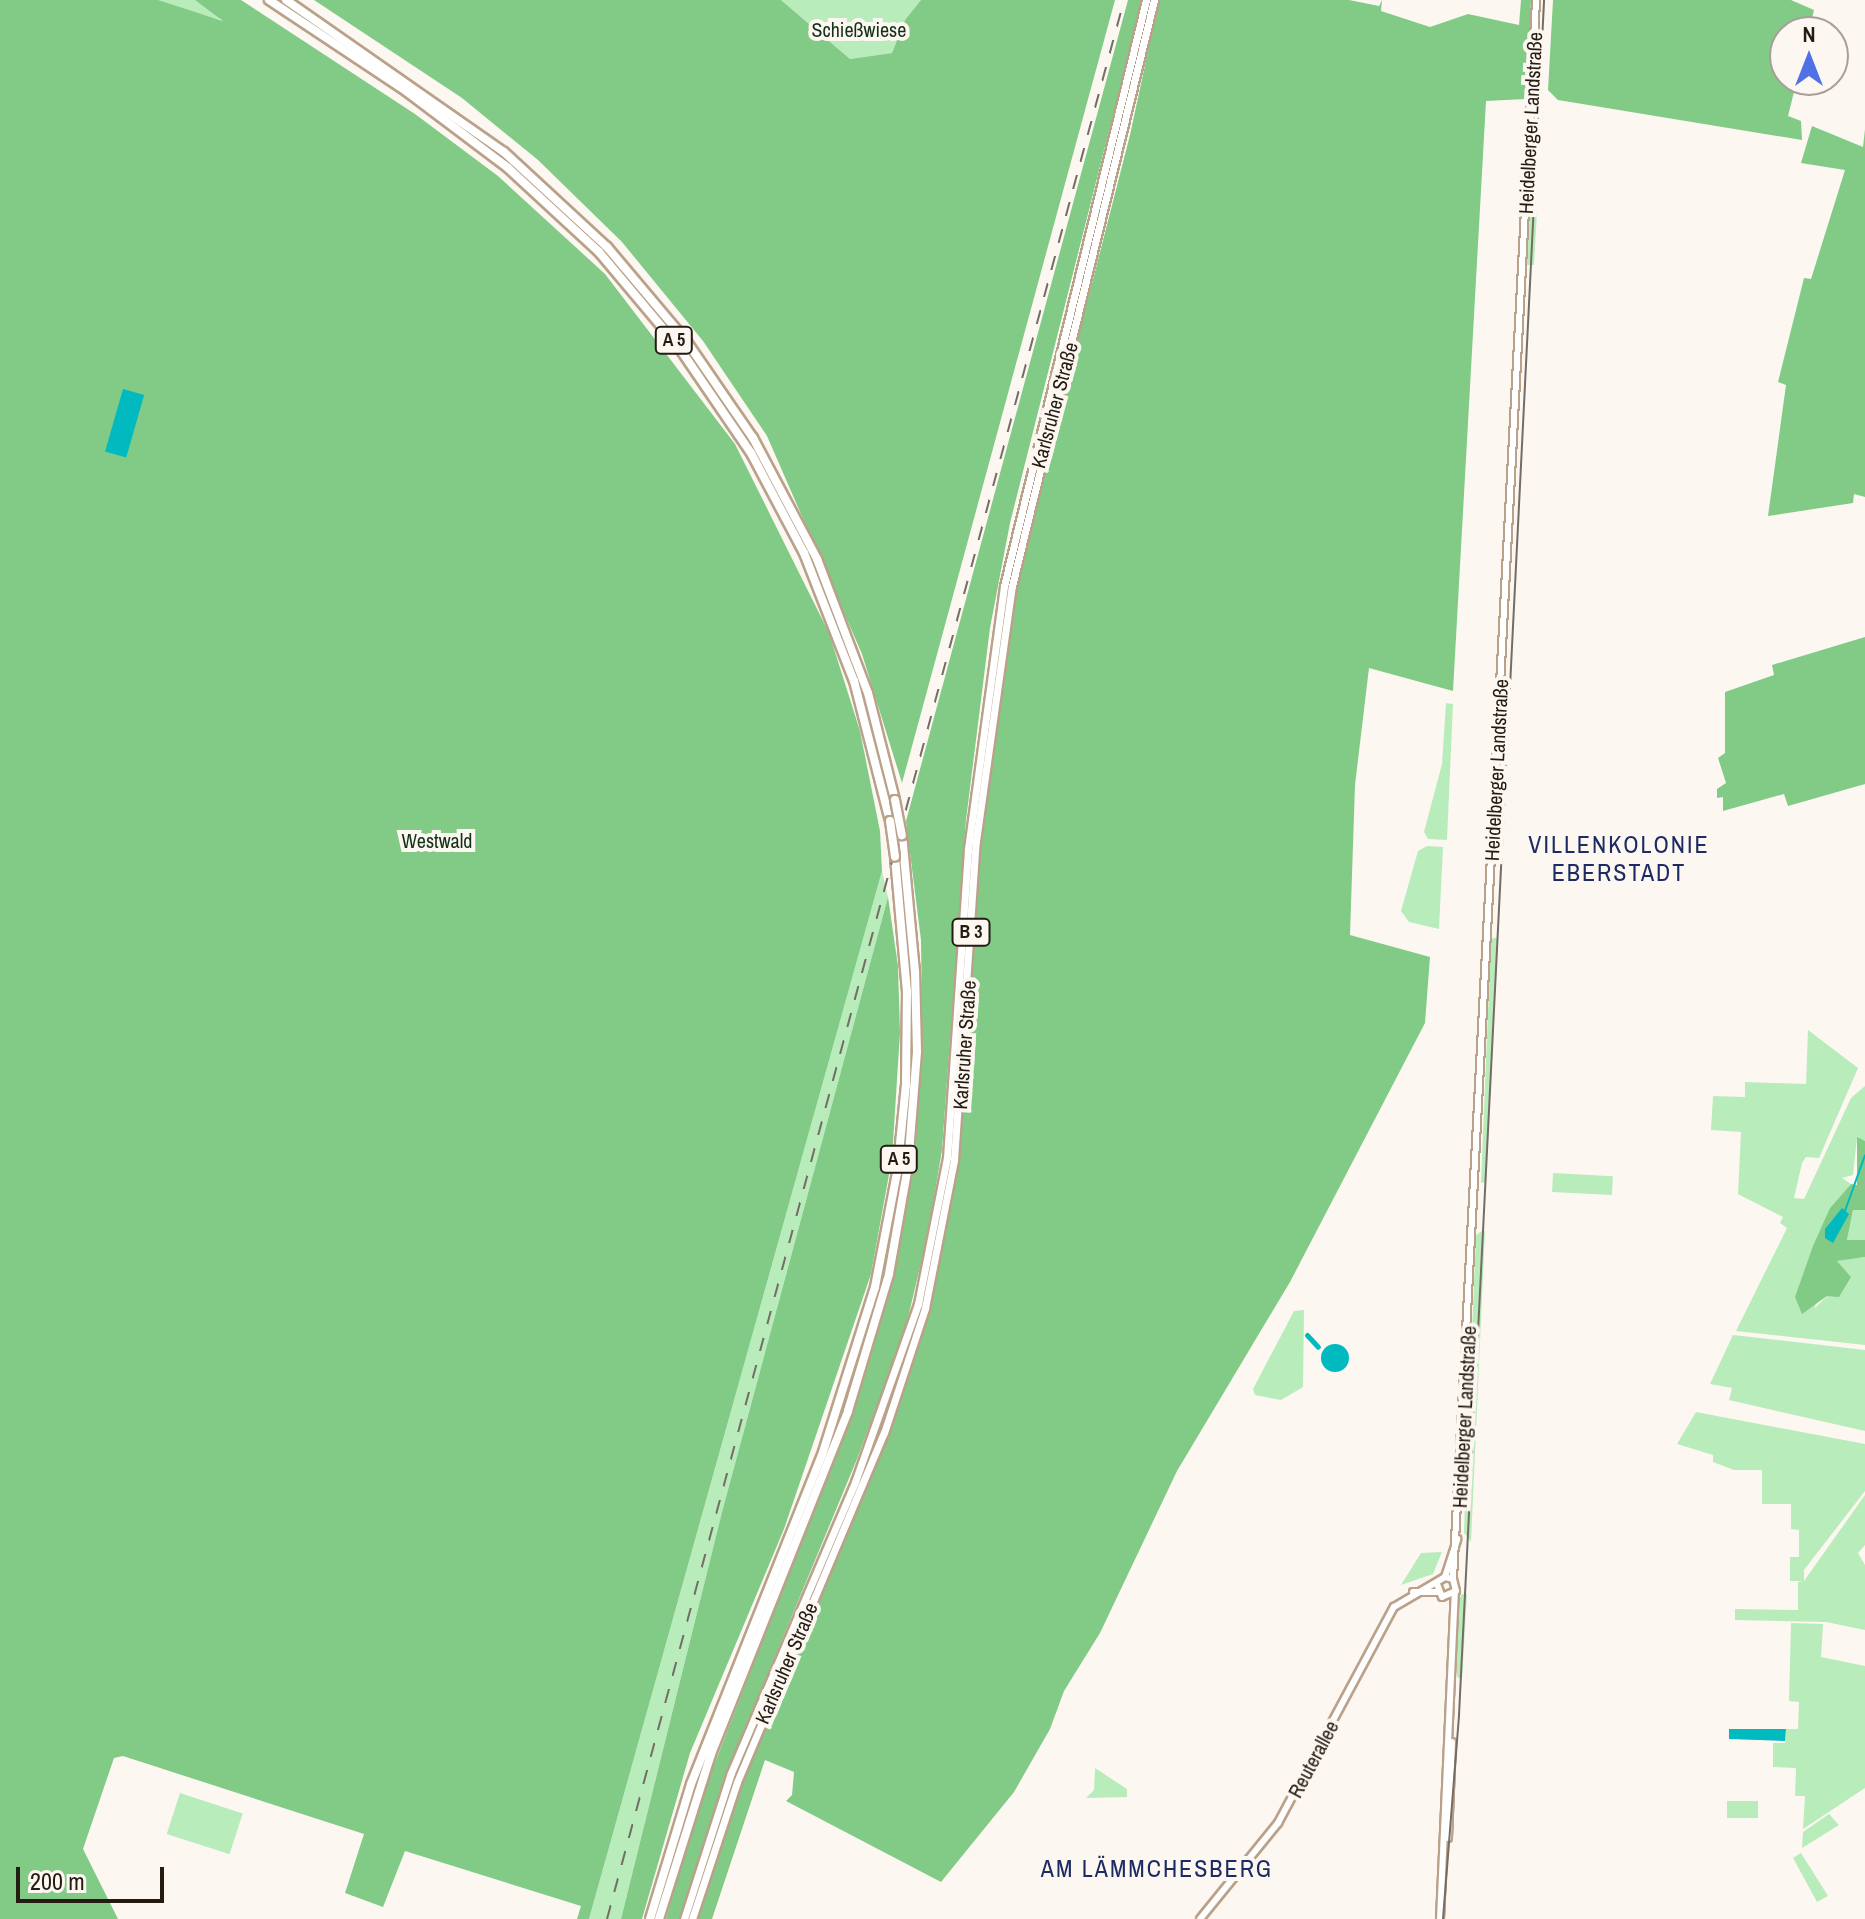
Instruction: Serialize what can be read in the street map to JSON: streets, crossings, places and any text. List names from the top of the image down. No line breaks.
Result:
{"streets":{"highway":["A 5"],"main road":["Karlsruher Straße","B 3"],"street":["Heidelberger Landstraße","Reuterallee"]},"crossings":[["Heidelberger Landstraße","Reuterallee"]],"districts":["VILLENKOLONIE EBERSTADT","AM LÄMMCHESBERG"],"parks":["Schießwiese","Westwald"],"scale_bar":"200 m","north":"top"}
